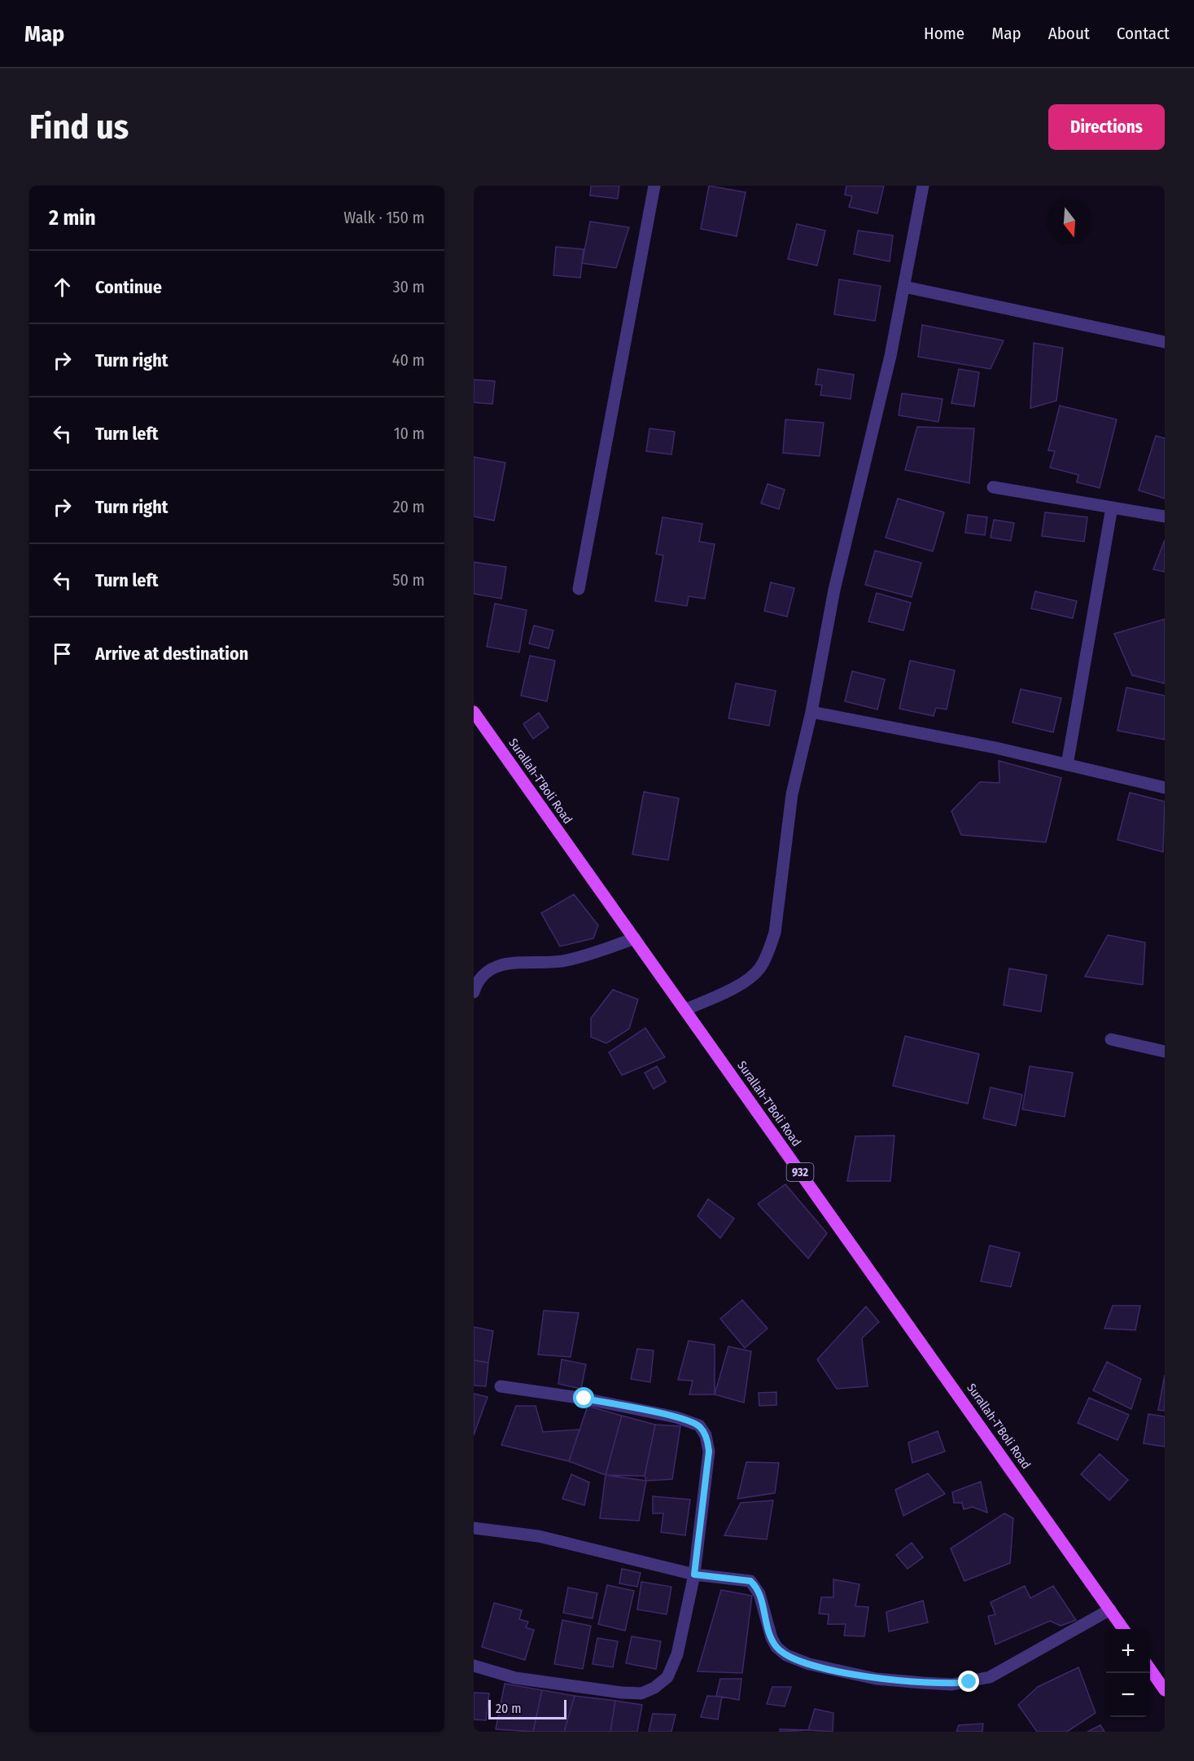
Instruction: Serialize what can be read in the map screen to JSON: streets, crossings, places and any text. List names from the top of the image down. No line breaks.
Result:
{"streets":{"main road":["Surallah-T'Boli Road","932"]},"scale_bar":"20 m","north":"bottom","page":{"header":"Map","nav":["Home","Map","About","Contact"],"buttons":"Directions","title":"Find us","heading":["2 min","Walk · 150 m"],"list":[["Continue","30 m"],["Turn right","40 m"],["Turn left","10 m"],["Turn right","20 m"],["Turn left","50 m"],"Arrive at destination"],"map_buttons":["+","−"],"scale":"20 m"}}
